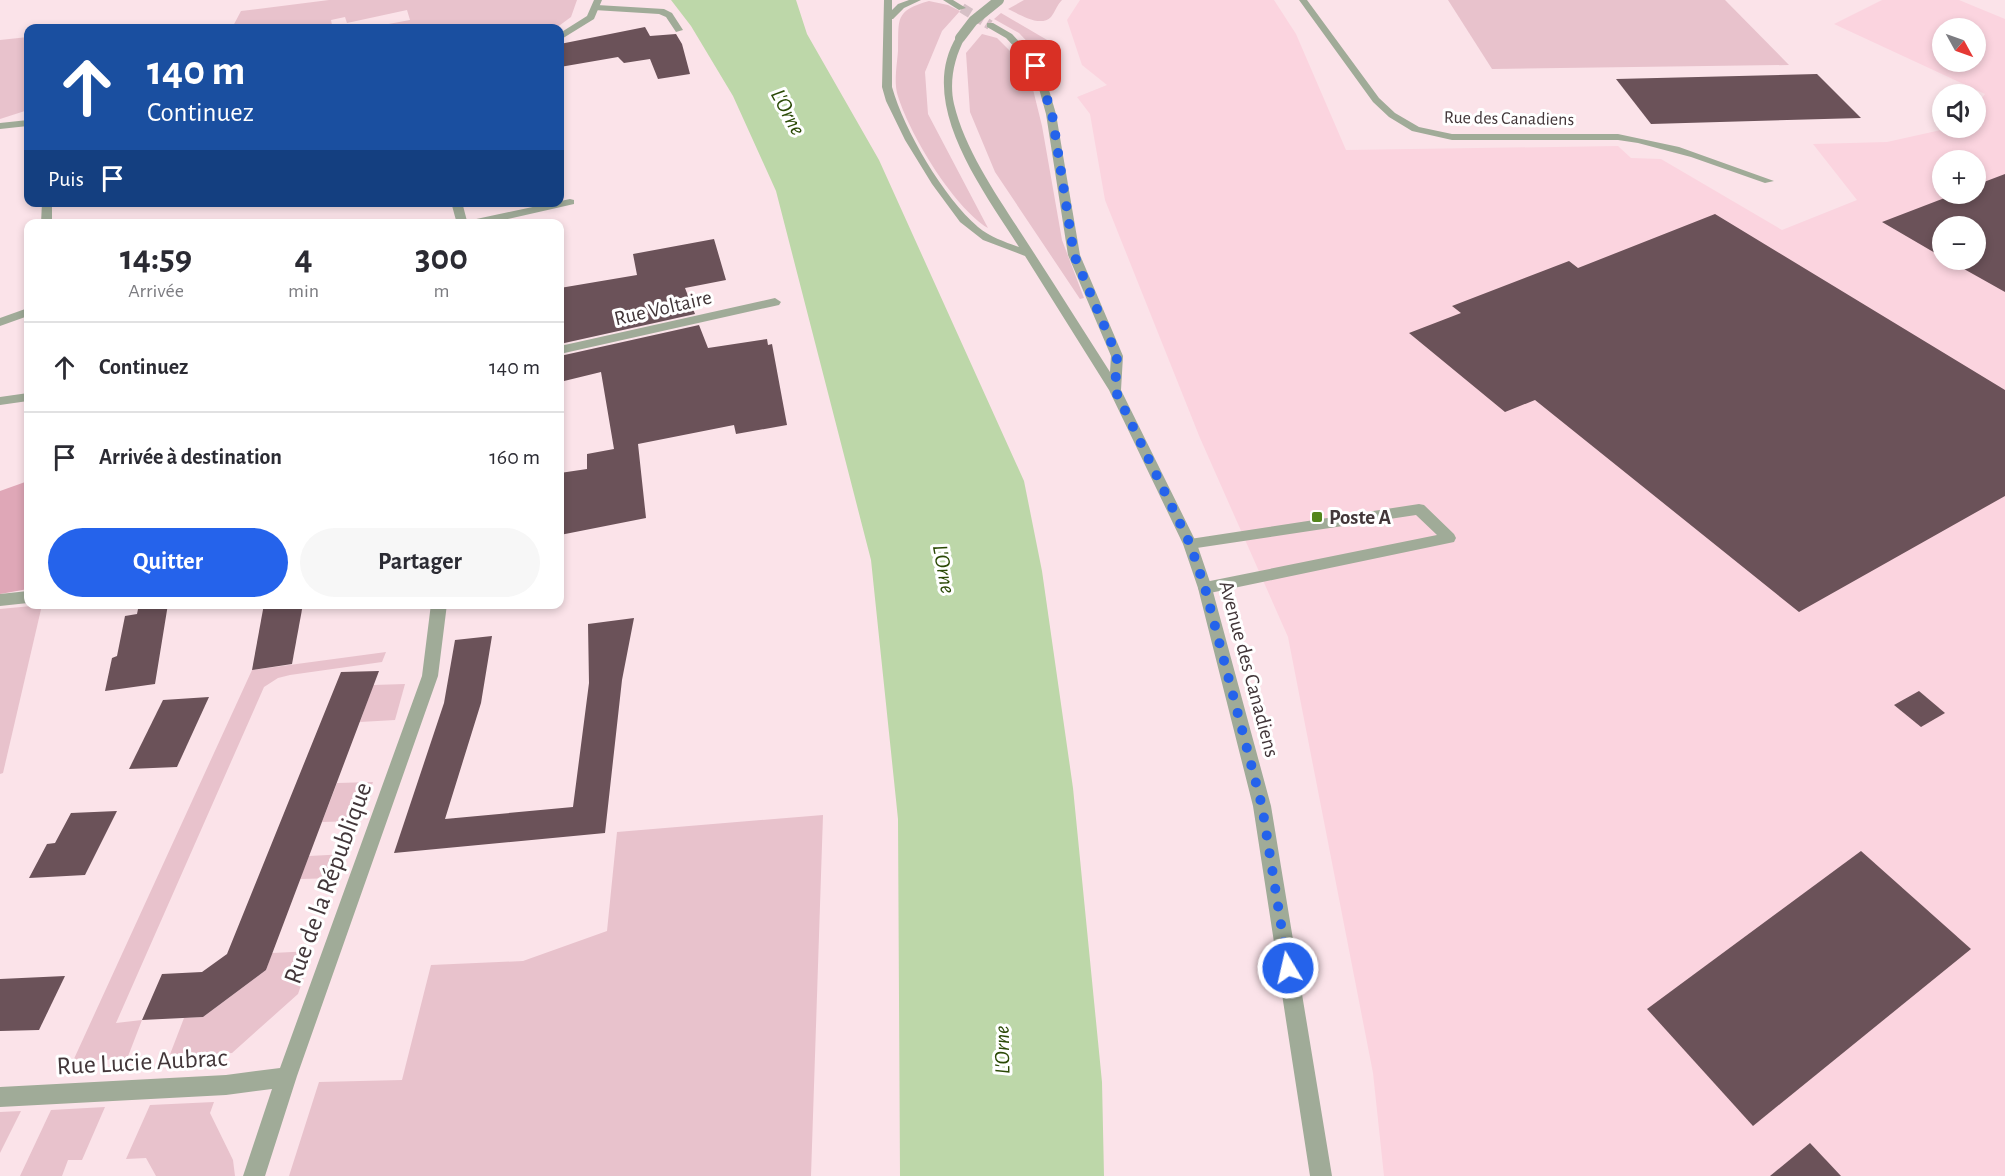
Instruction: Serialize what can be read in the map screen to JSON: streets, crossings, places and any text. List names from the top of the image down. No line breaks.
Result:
{"streets":{"street":["Rue des Canadiens","Rue Voltaire","Avenue des Canadiens","Rue de la République","Rue Lucie Aubrac"]},"crossings":[["Rue de la République","Rue Lucie Aubrac"]],"water":["L'Orne"],"places":{"transit":["Poste A"]},"north":"bottom right","page":{"map_buttons":["+","−"],"turn":["140 m","Continuez"],"then":"Puis","eta":["14:59","Arrivée","4","min","300","m"],"list":[{"name":"Continuez","value":"140 m"},{"name":"Arrivée à destination","value":"160 m"}],"buttons":["Quitter","Partager"]}}
